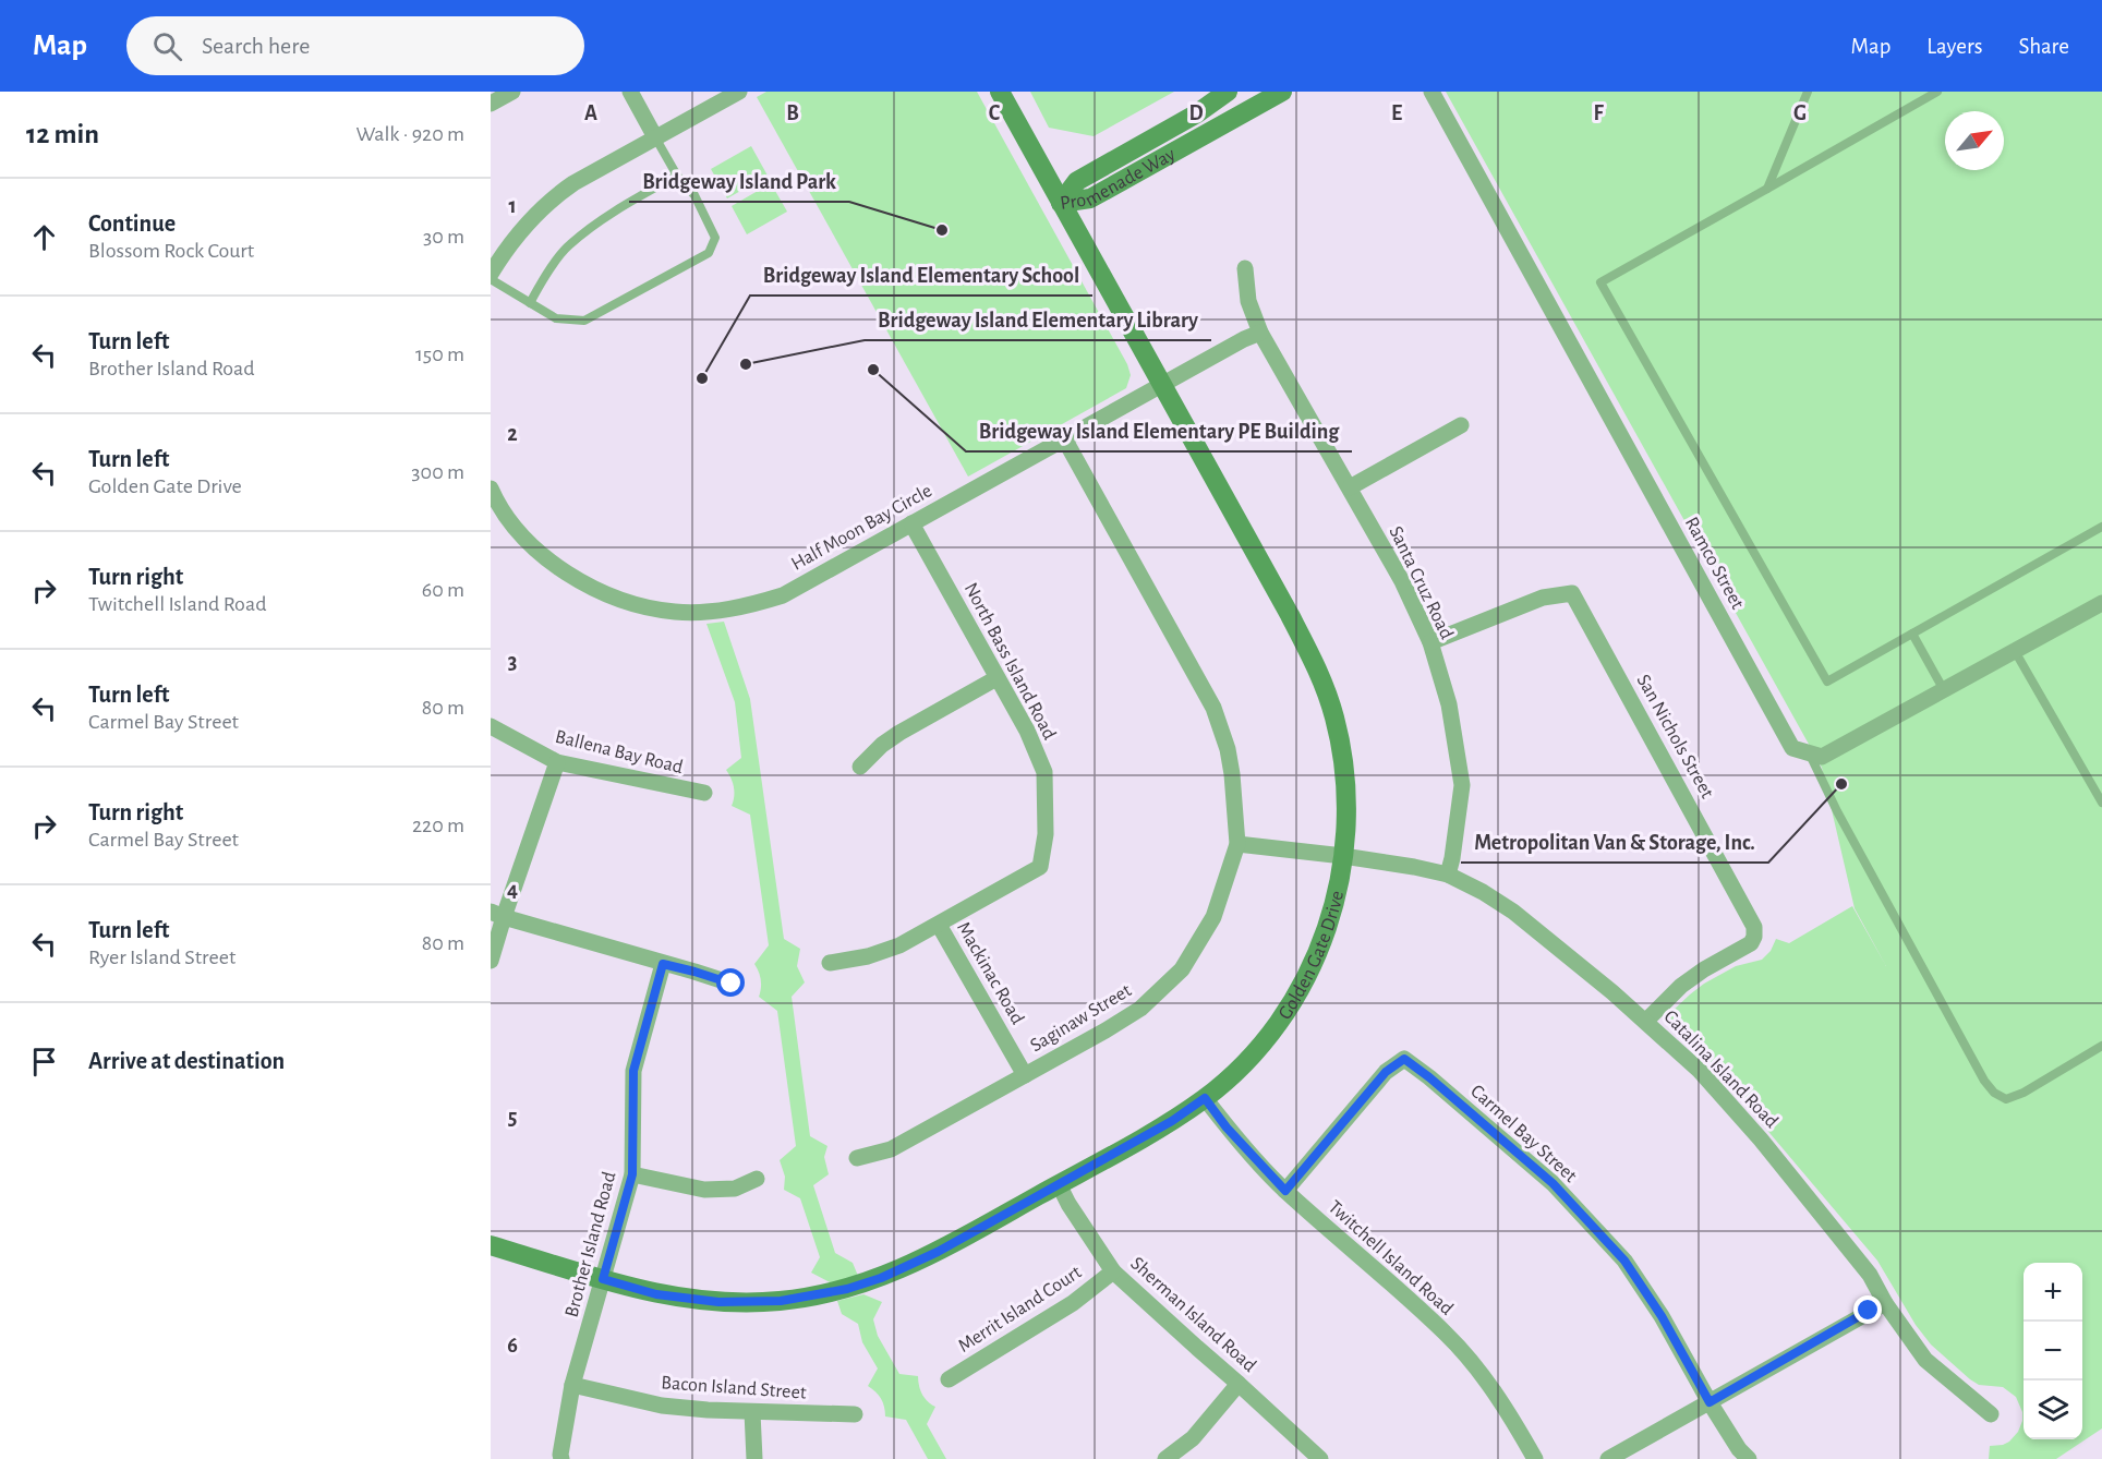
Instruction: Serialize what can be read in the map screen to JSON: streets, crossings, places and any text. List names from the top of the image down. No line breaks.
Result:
{"streets":{"street":["Promenade Way","Half Moon Bay Circle","Ramco Street","Santa Cruz Road","North Bass Island Road","San Nichols Street","Ballena Bay Road","Golden Gate Drive","Mackinac Road","Saginaw Street","Catalina Island Road","Carmel Bay Street","Brother Island Road","Twitchell Island Road","Merrit Island Court","Sherman Island Road","Bacon Island Street"]},"crossings":[["Promenade Way","Golden Gate Drive"],["Half Moon Bay Circle","Santa Cruz Road"],["Half Moon Bay Circle","North Bass Island Road"],["Half Moon Bay Circle","Golden Gate Drive"],["Half Moon Bay Circle","Saginaw Street"],["Santa Cruz Road","San Nichols Street"],["Santa Cruz Road","Catalina Island Road"],["North Bass Island Road","Mackinac Road"],["San Nichols Street","Catalina Island Road"],["Golden Gate Drive","Catalina Island Road"],["Golden Gate Drive","Brother Island Road"],["Golden Gate Drive","Twitchell Island Road"],["Golden Gate Drive","Sherman Island Road"],["Mackinac Road","Saginaw Street"],["Saginaw Street","Catalina Island Road"],["Carmel Bay Street","Twitchell Island Road"],["Brother Island Road","Bacon Island Street"],["Merrit Island Court","Sherman Island Road"]],"places":["Bridgeway Island Park","Bridgeway Island Elementary Library","Bridgeway Island Elementary PE Building","Bridgeway Island Elementary School","Metropolitan Van & Storage, Inc."],"north":"top right","page":{"header":"Map","search":"Search here","nav":["Map","Layers","Share"],"heading":["12 min","Walk · 920 m"],"list":[["Continue","Blossom Rock Court","30 m"],["Turn left","Brother Island Road","150 m"],["Turn left","Golden Gate Drive","300 m"],["Turn right","Twitchell Island Road","60 m"],["Turn left","Carmel Bay Street","80 m"],["Turn right","Carmel Bay Street","220 m"],["Turn left","Ryer Island Street","80 m"],"Arrive at destination"],"map_buttons":["+","−"]},"grid":{"columns":["A","B","C","D","E","F","G"],"rows":["1","2","3","4","5","6"]}}
